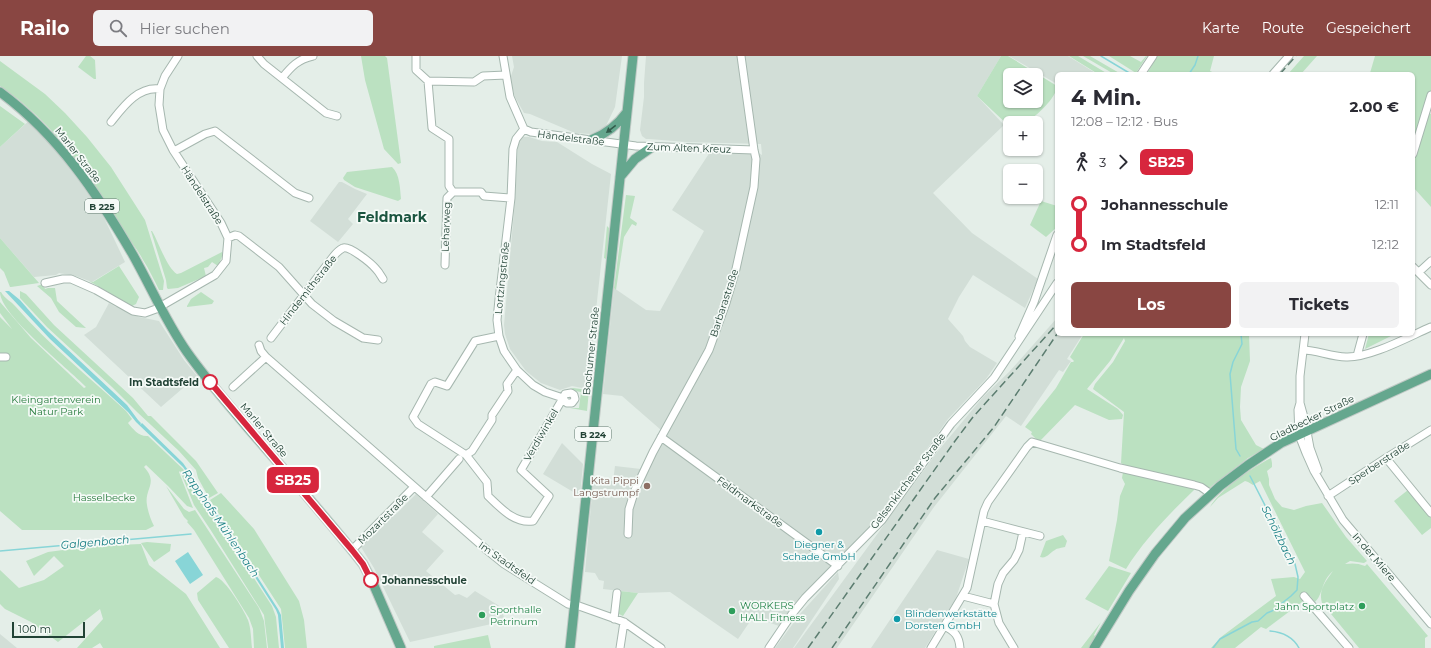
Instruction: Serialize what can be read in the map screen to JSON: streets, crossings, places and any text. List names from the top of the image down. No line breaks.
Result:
{"streets":{"main road":["Marler Straße","B 225","Bochumer Straße","Gladbecker Straße","B 224"],"street":["Händelstraße","Zum Alten Kreuz","Leharweg","Lortzingstraße","Hindemithstraße","Barbarastraße","Verdiwinkel","Sperberstraße","Gelsenkirchener Straße","Feldmarkstraße","Mozartstraße","In der Miere","Im Stadtsfeld"]},"crossings":[["Händelstraße","Zum Alten Kreuz"],["Händelstraße","Lortzingstraße"],["Händelstraße","Bochumer Straße"],["Zum Alten Kreuz","Barbarastraße"],["Zum Alten Kreuz","Bochumer Straße"],["Marler Straße","Mozartstraße"],["Leharweg","Lortzingstraße"],["Lortzingstraße","Verdiwinkel"],["Barbarastraße","Feldmarkstraße"],["Bochumer Straße","Im Stadtsfeld"],["Gladbecker Straße","In der Miere"],["Sperberstraße","In der Miere"],["Gelsenkirchener Straße","Feldmarkstraße"],["Mozartstraße","Im Stadtsfeld"]],"districts":["Feldmark"],"water":["Rapphofs Mühlenbach","Schölzbach","Galgenbach"],"parks":["Kleingartenverein Natur Park","Hasselbecke"],"places":["Im Stadtsfeld","Kita Pippi Langstrumpf","Diegner & Schade GmbH","Johannesschule","Jahn Sportplatz","WORKERS HALL Fitness","Sporthalle Petrinum","Blindenwerkstätte Dorsten GmbH"],"lines":["bus line SB25"],"scale_bar":"100 m","page":{"header":"Railo","search":"Hier suchen","nav":["Karte","Route","Gespeichert"],"on_map":"SB25","map_buttons":["+","−"],"heading":["4 Min.","12:08 – 12:12 · Bus","2.00 €"],"legs":["3","SB25"],"list":[{"name":"Johannesschule","value":"12:11"},{"name":"Im Stadtsfeld","value":"12:12"}],"buttons":["Los","Tickets"],"scale":"100 m"}}
